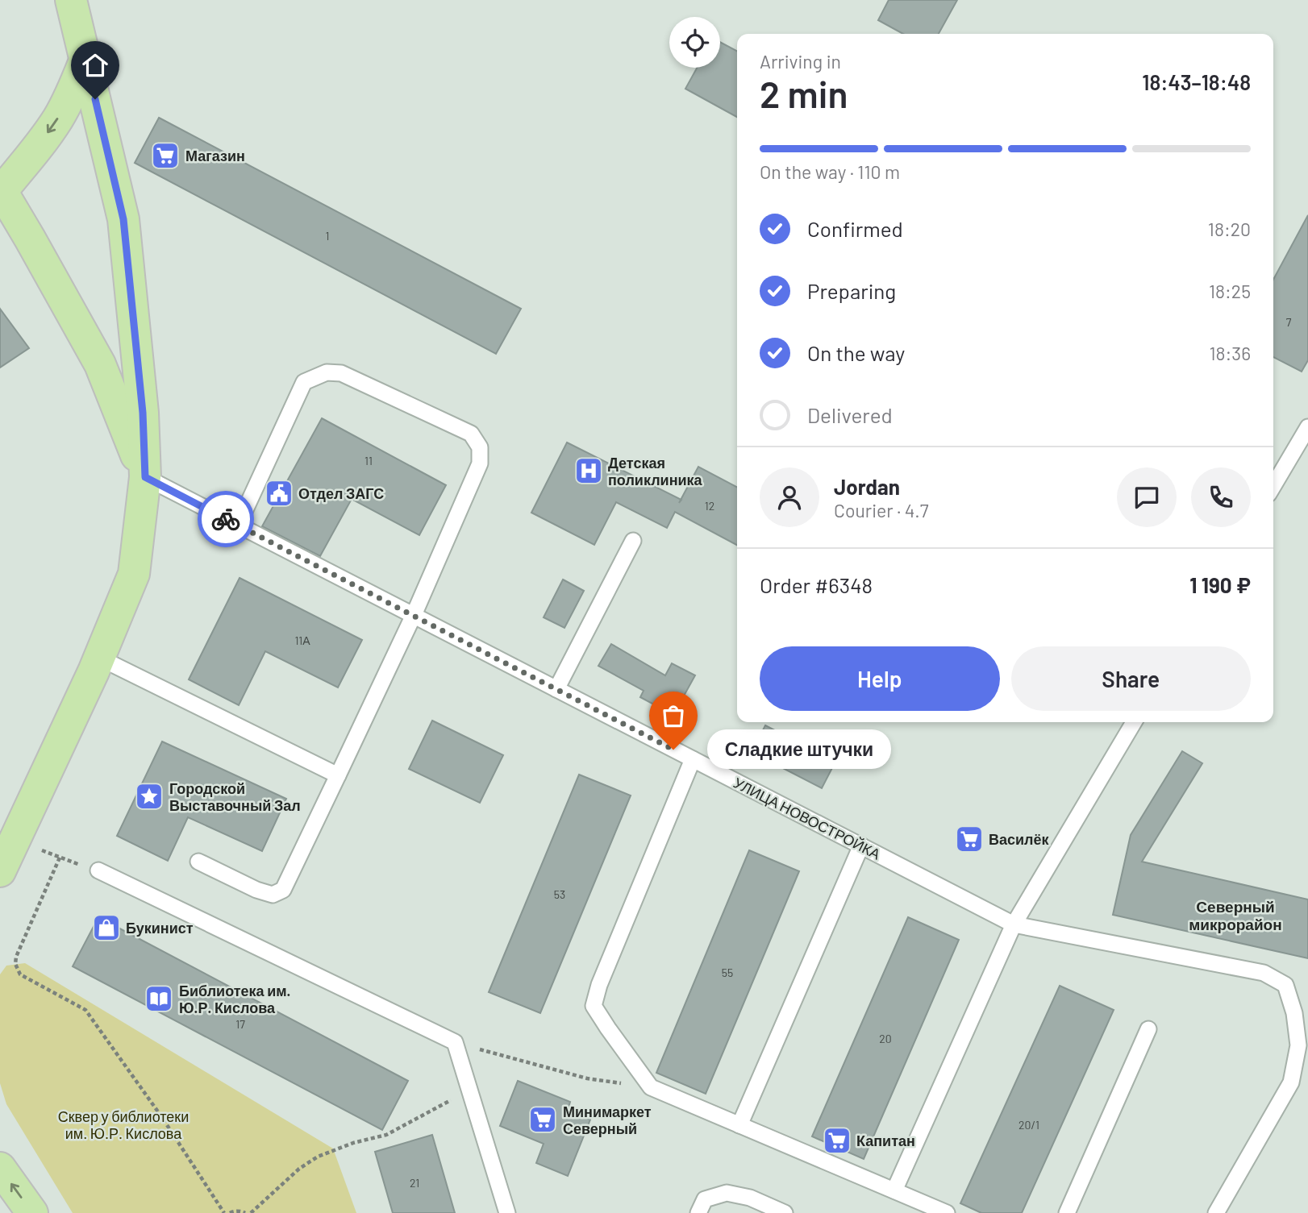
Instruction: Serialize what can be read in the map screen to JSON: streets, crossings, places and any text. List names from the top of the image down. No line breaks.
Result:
{"streets":{"lane":["УЛИЦА НОВОСТРОЙКА"]},"districts":["Северный микрорайон"],"parks":["Сквер у библиотеки им. Ю.Р. Кислова"],"places":{"supermarket":["Магазин","Василёк","Минимаркет Северный","Капитан"],"hospital":["Детская поликлиника"],"public building":["Отдел ЗАГС"],"other":["Сладкие штучки"],"place":["Городской Выставочный Зал"],"shop":["Букинист"],"library":["Библиотека им. Ю.Р. Кислова"]},"house_numbers":["1","7","11","12","11А","53","55","17","20","20/1","21"],"page":{"heading":["2 min","Arriving in","18:43–18:48"],"panel":["Jordan","Courier · 4.7","Order #6348","1 190 ₽"],"bar":"On the way · 110 m","list":[["Confirmed","18:20"],["Preparing","18:25"],["On the way","18:36"],"Delivered"],"buttons":["Help","Share"],"bubble":"Сладкие штучки"}}
